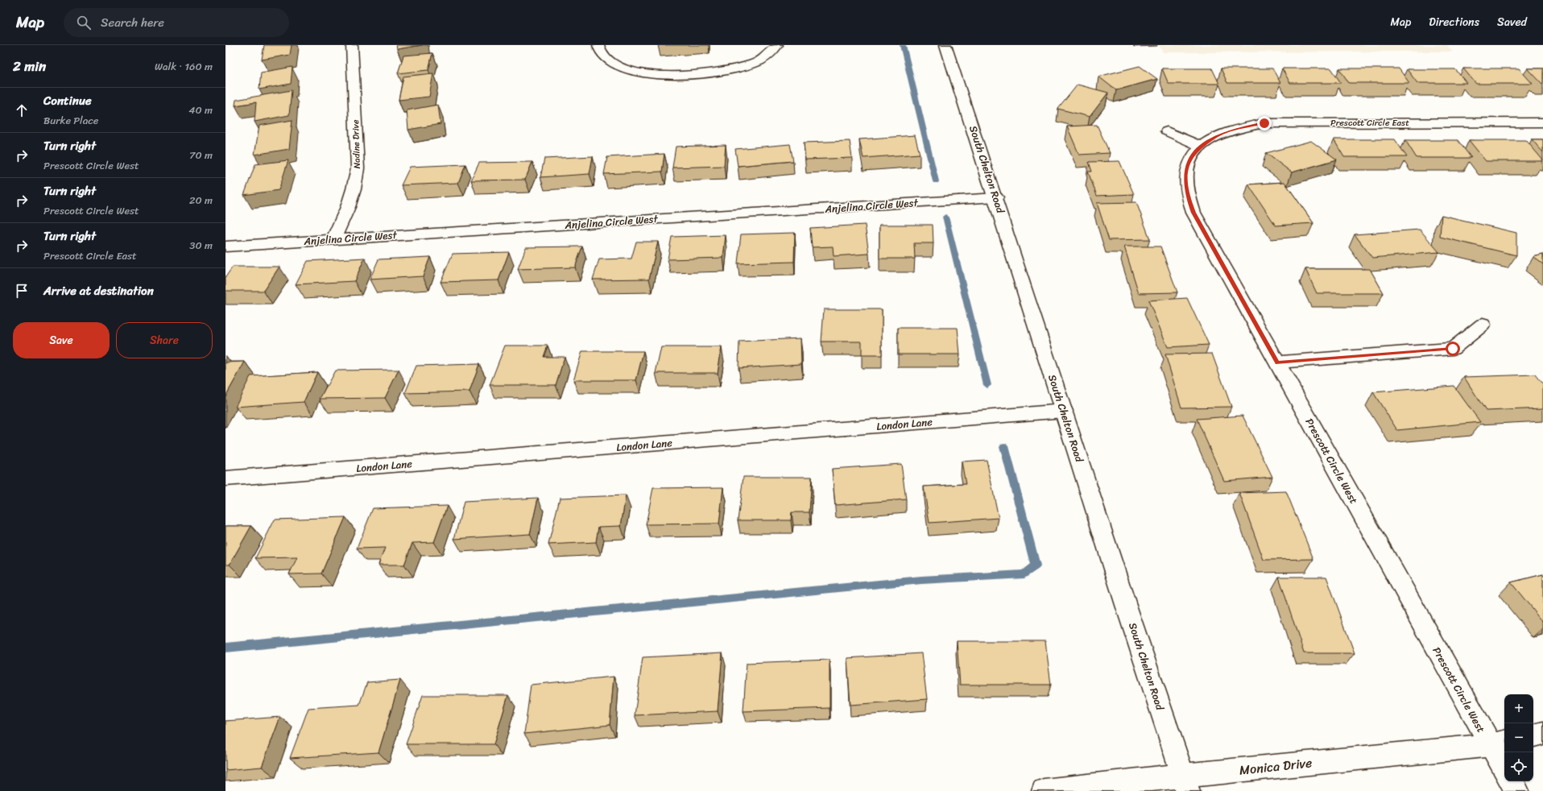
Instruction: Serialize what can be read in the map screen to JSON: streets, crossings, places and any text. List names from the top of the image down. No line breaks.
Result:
{"streets":{"street":["Prescott Circle East","Nadine Drive","South Chelton Road","Anjelina Circle West","London Lane","Prescott Circle West","Monica Drive"]},"crossings":[["Prescott Circle East","Prescott Circle West"],["Nadine Drive","Anjelina Circle West"],["South Chelton Road","Anjelina Circle West"],["South Chelton Road","London Lane"],["South Chelton Road","Monica Drive"],["Prescott Circle West","Monica Drive"]],"page":{"header":"Map","search":"Search here","nav":["Map","Directions","Saved"],"heading":["2 min","Walk · 160 m"],"list":[["Continue","Burke Place","40 m"],["Turn right","Prescott Circle West","70 m"],["Turn right","Prescott Circle West","20 m"],["Turn right","Prescott Circle East","30 m"],"Arrive at destination"],"buttons":["Save","Share"],"map_buttons":["+","−"]}}
